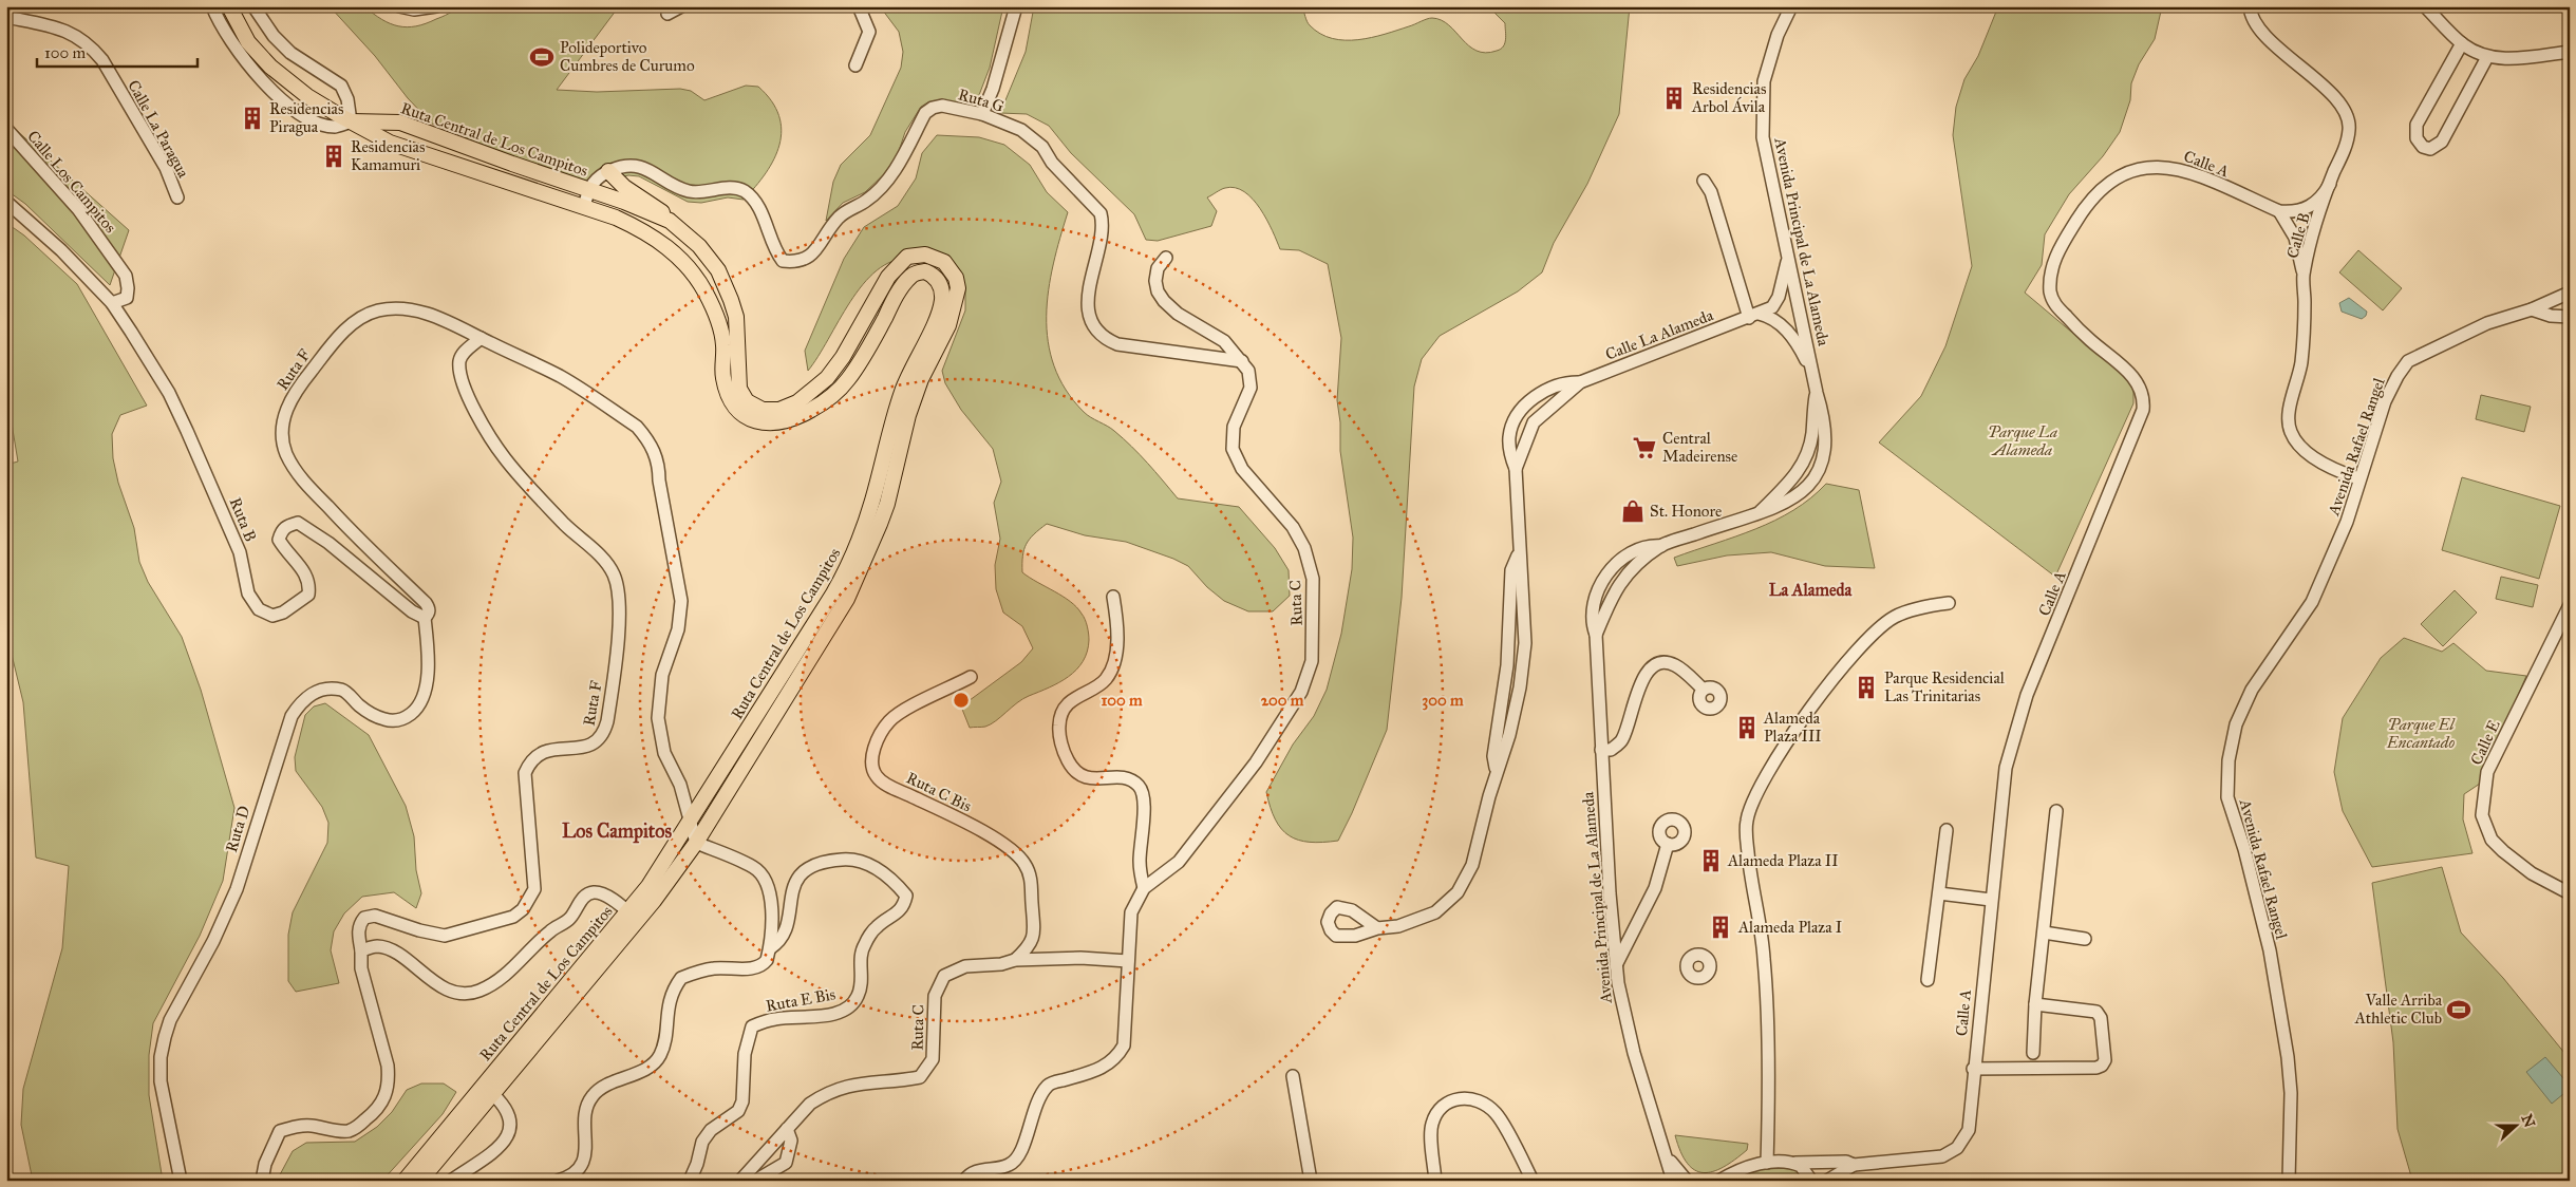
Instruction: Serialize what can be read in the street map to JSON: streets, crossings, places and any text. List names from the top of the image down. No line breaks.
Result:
{"streets":{"main road":["Ruta Central de Los Campitos"],"street":["Ruta G","Calle La Paragua","Calle A","Calle Los Campitos","Calle B","Avenida Principal de La Alameda","Calle La Alameda","Ruta F","Avenida Rafael Rangel","Ruta B","Ruta C","Calle E","Ruta C Bis","Ruta D","Ruta E Bis"]},"crossings":[["Ruta G","Ruta C"],["Ruta Central de Los Campitos","Ruta F"],["Calle A","Calle B"],["Calle Los Campitos","Ruta B"],["Calle B","Avenida Rafael Rangel"],["Avenida Principal de La Alameda","Calle La Alameda"],["Ruta F","Ruta B"],["Ruta F","Ruta D"],["Ruta B","Ruta D"],["Ruta C","Ruta C Bis"]],"districts":["La Alameda","Los Campitos"],"parks":["Parque La Alameda","Parque El Encantado"],"places":{"sports":["Polideportivo Cumbres de Curumo","Valle Arriba Athletic Club"],"building":["Residencias Arbol Ávila","Residencias Piragua","Residencias Kamamuri","Parque Residencial Las Trinitarias","Alameda Plaza III","Alameda Plaza II","Alameda Plaza I"],"supermarket":["Central Madeirense"],"shop":["St. Honore"]},"scale_bar":"100 m","north":"right","rings":["100 m","200 m","300 m"]}
